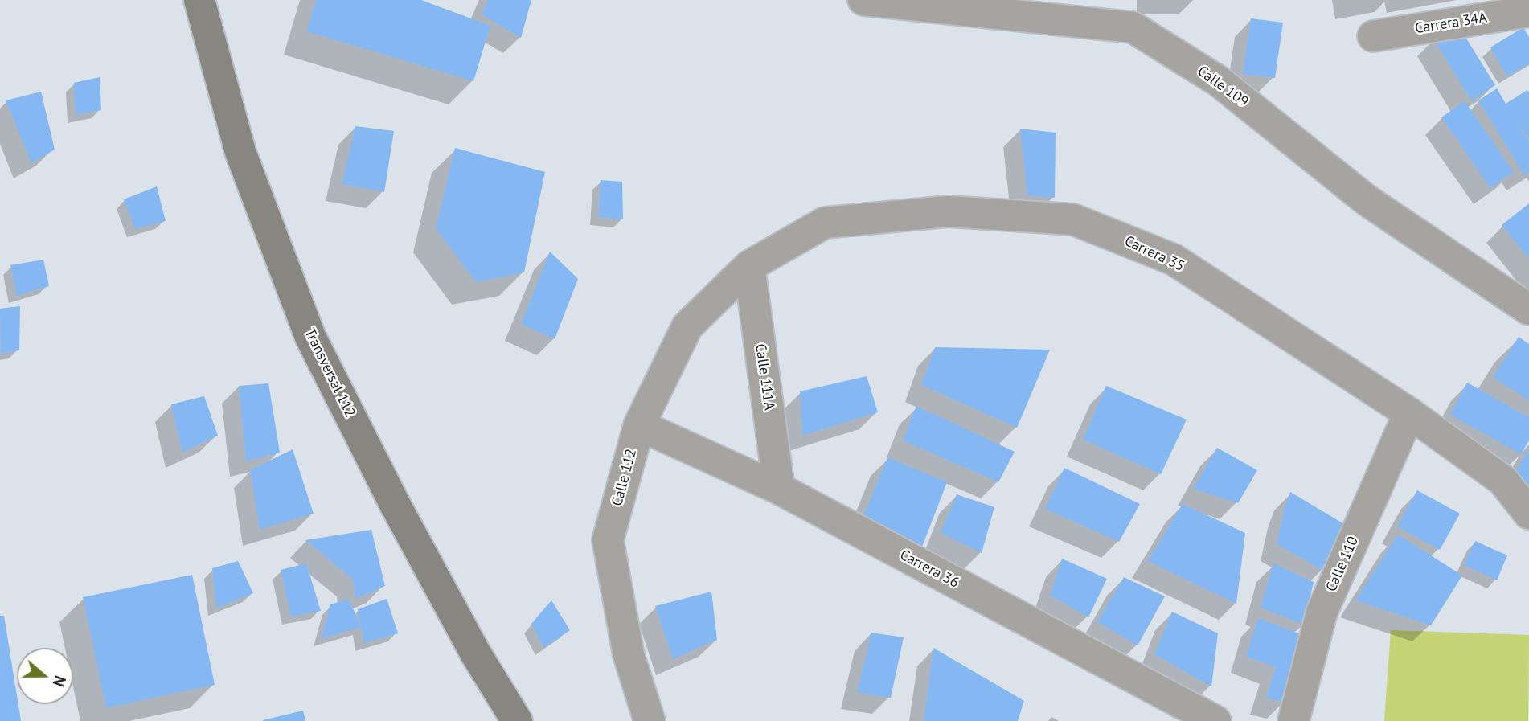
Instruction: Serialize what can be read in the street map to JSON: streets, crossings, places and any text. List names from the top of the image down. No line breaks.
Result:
{"streets":{"main road":["Transversal 112"],"street":["Carrera 34A","Calle 109","Carrera 35","Calle 111A","Calle 112","Calle 110","Carrera 36"]},"crossings":[["Carrera 35","Calle 111A"],["Carrera 35","Calle 112"],["Carrera 35","Calle 110"],["Calle 111A","Calle 112"],["Calle 111A","Carrera 36"],["Calle 112","Carrera 36"]],"north":"right"}
